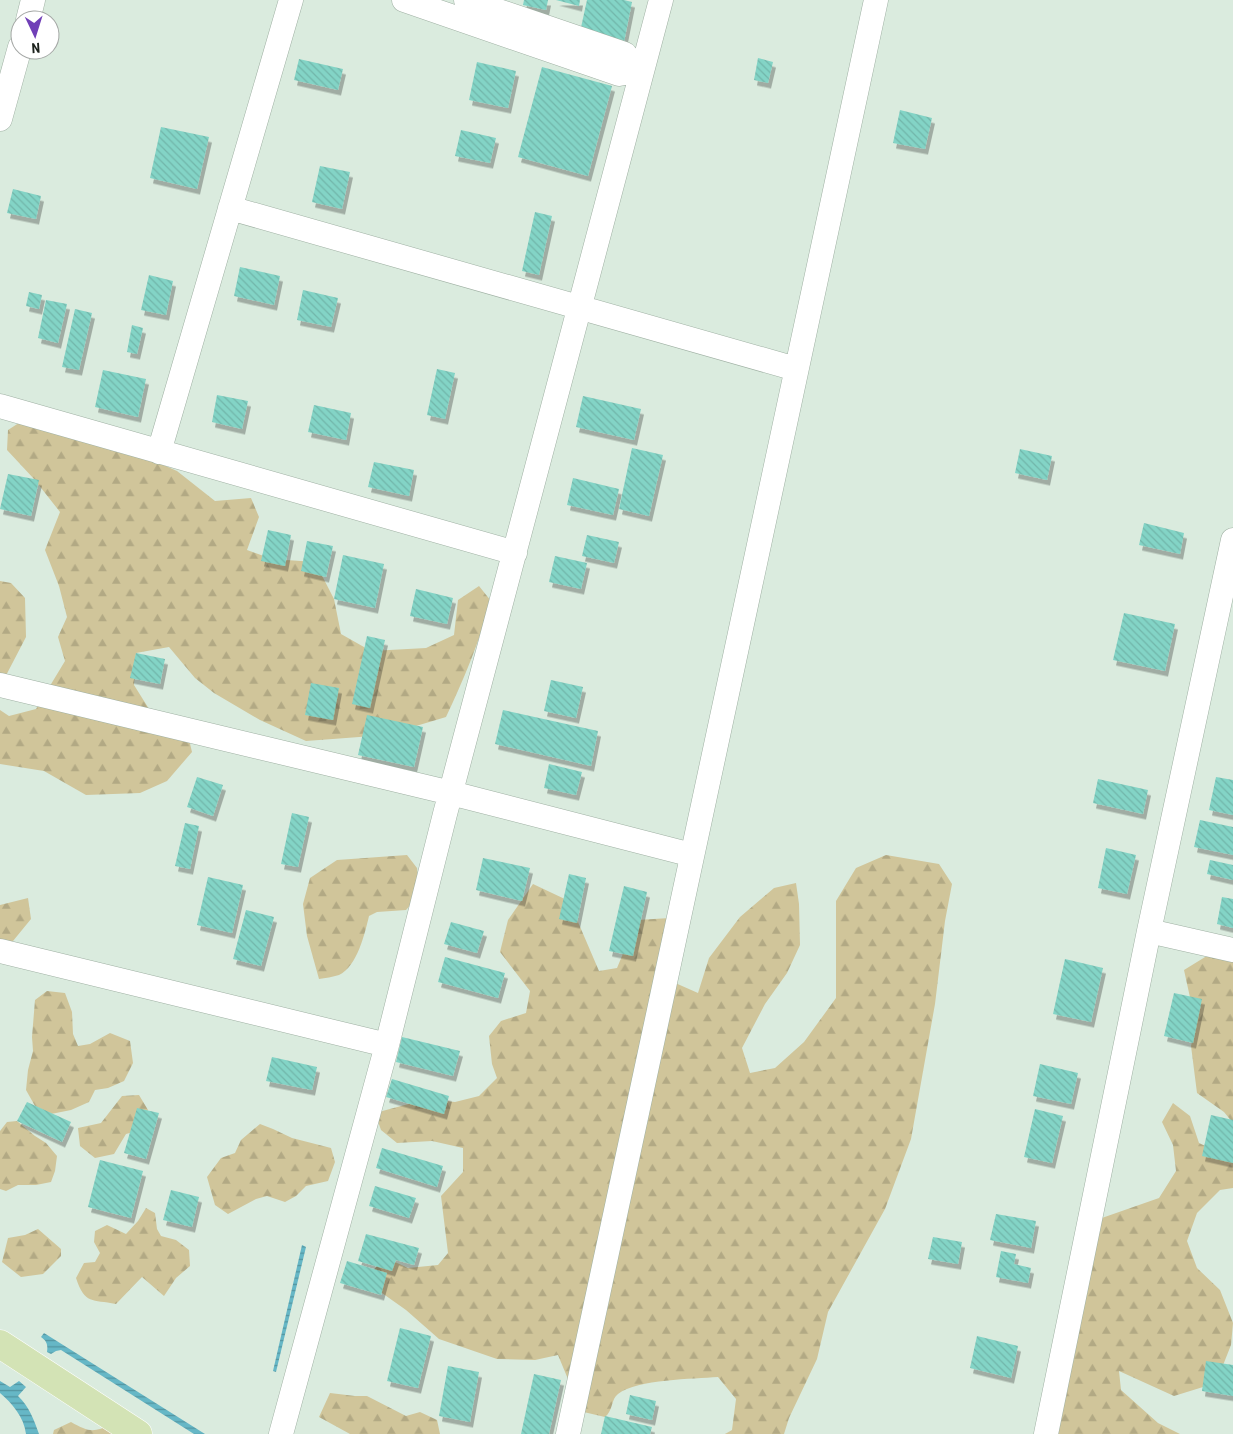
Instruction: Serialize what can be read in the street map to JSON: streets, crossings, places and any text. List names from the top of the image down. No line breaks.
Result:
{"north":"bottom"}
